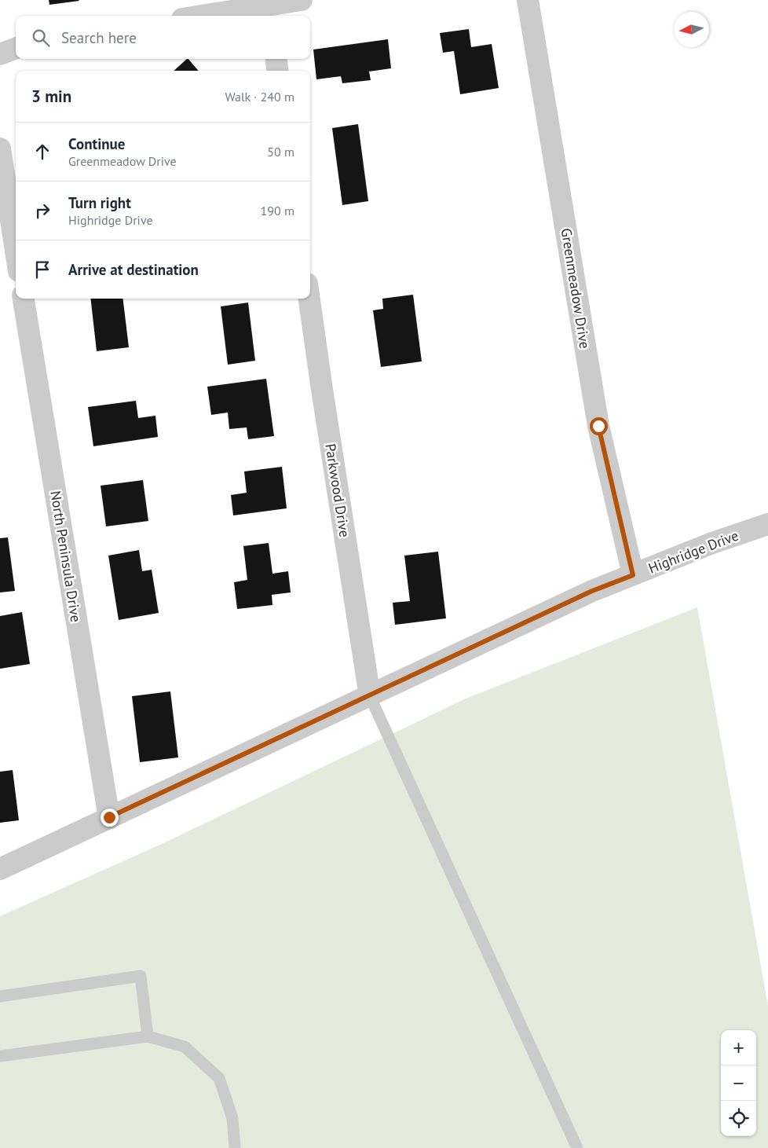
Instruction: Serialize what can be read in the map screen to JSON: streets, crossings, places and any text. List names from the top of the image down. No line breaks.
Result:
{"streets":{"street":["Greenmeadow Drive","Parkwood Drive","Highridge Drive","North Peninsula Drive"]},"crossings":[["Greenmeadow Drive","Highridge Drive"],["Parkwood Drive","Highridge Drive"],["Highridge Drive","North Peninsula Drive"]],"north":"left","page":{"search":"Search here","heading":["3 min","Walk · 240 m"],"list":[["Continue","Greenmeadow Drive","50 m"],["Turn right","Highridge Drive","190 m"],"Arrive at destination"],"map_buttons":["+","−"]}}
